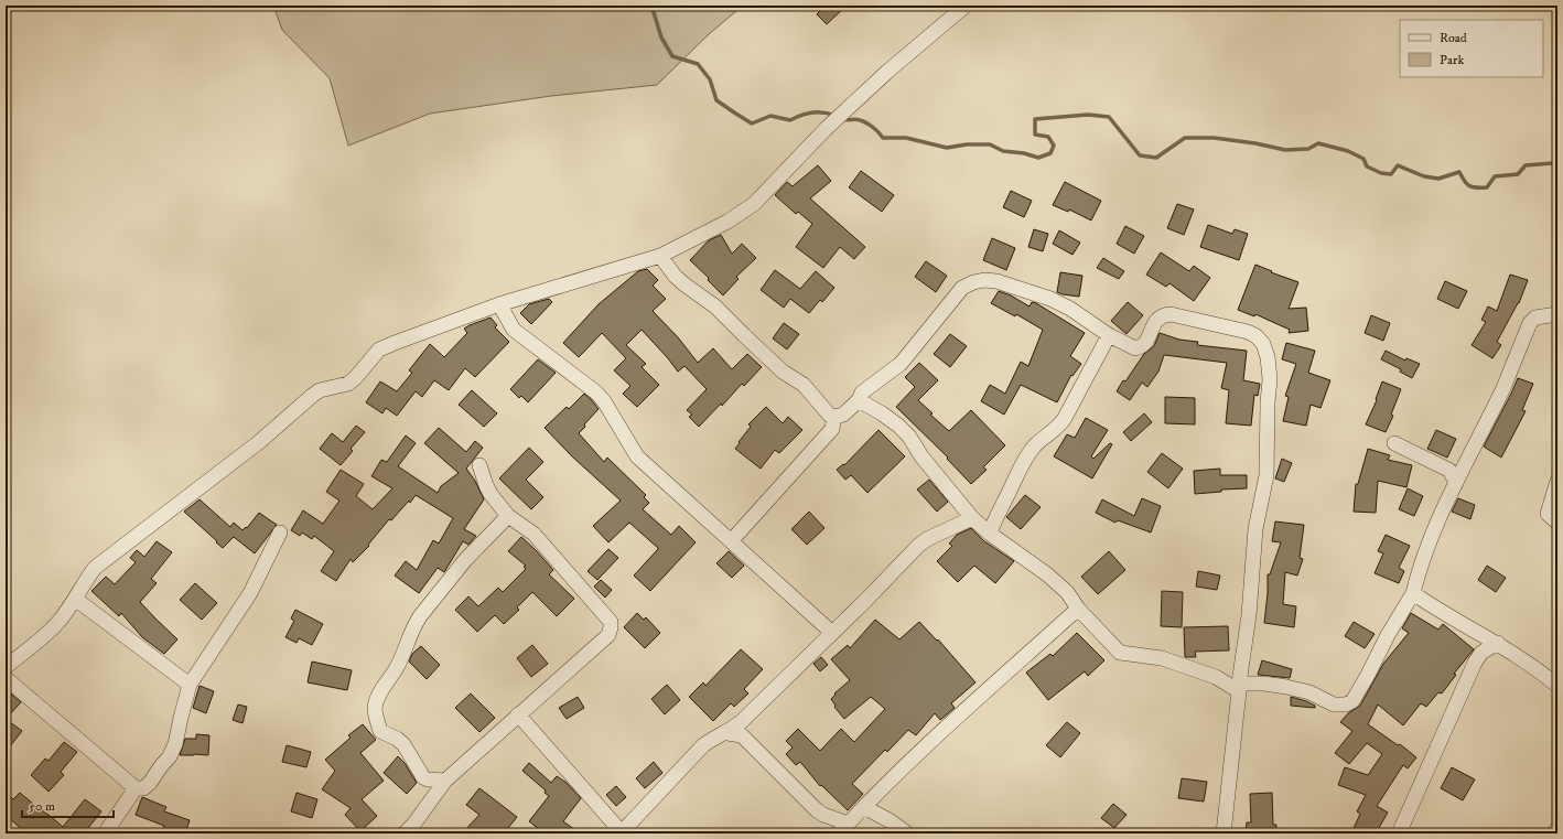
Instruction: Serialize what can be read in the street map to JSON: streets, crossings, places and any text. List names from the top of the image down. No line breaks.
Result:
{"legend":["Road","Park"],"scale_bar":"50 m"}
